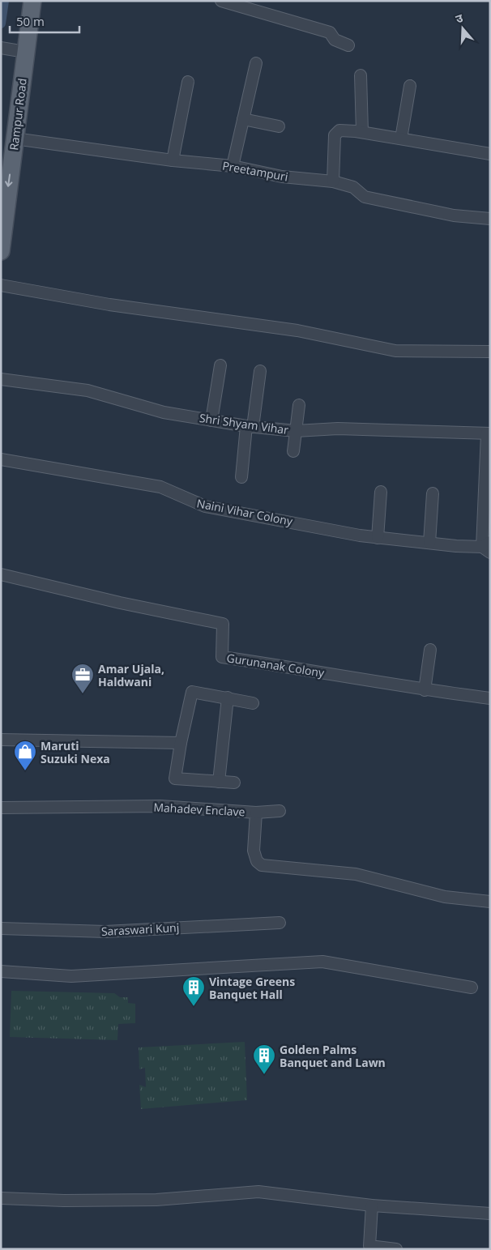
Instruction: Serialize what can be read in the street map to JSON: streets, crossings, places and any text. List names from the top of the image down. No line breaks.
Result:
{"streets":{"main road":["Rampur Road"],"street":["Preetampuri","Shri Shyam Vihar","Naini Vihar Colony","Gurunanak Colony","Mahadev Enclave","Saraswari Kunj"]},"crossings":[["Rampur Road","Preetampuri"]],"one_way":["Rampur Road"],"places":{"office":["Amar Ujala, Haldwani"],"shop":["Maruti Suzuki Nexa"],"building":["Vintage Greens Banquet Hall","Golden Palms Banquet and Lawn"]},"scale_bar":"50 m","north":"top"}
